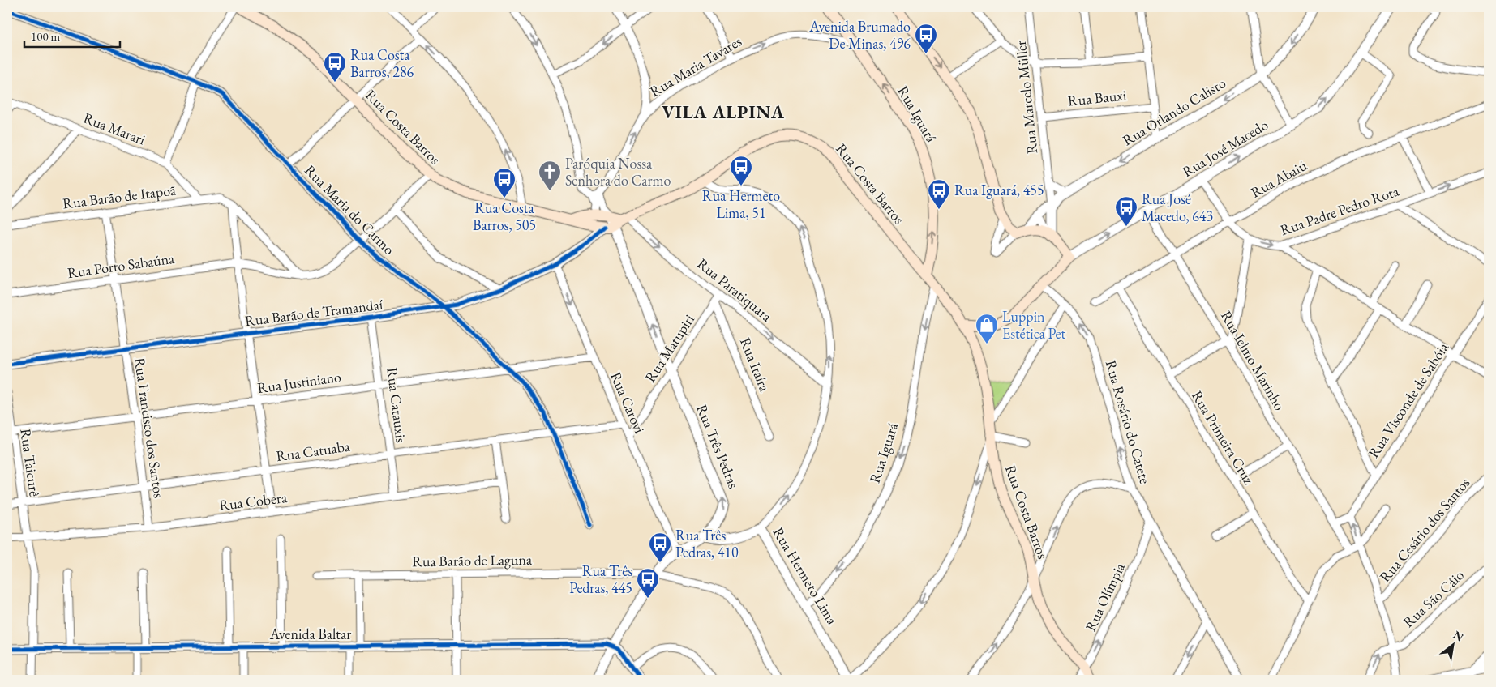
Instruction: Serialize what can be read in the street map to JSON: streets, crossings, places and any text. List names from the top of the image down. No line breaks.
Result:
{"streets":{"main road":["Rua Iguará","Rua Costa Barros","Rua José Macedo"],"street":["Rua Maria Tavares","Rua Marcelo Müller","Rua Bauxi","Rua Orlando Calisto","Rua Marari","Rua Abaiú","Rua Barão de Itapoã","Rua Maria do Carmo","Rua Padre Pedro Rota","Rua Porto Sabaúna","Rua Paratiquara","Rua Barão de Tramandaí","Rua Matupiri","Rua Ielmo Marinho","Rua Itaíra","Rua Justiniano","Rua Visconde de Sabóia","Rua Carovi","Rua Catauxis","Rua Rosário do Catete","Rua Francisco dos Santos","Rua Primeira Cruz","Rua Três Pedras","Rua Catuaba","Rua Taicurê","Rua Cobera","Rua Cesário dos Santos","Rua Barão de Laguna","Rua Hermeto Lima","Rua Olímpia","Rua São Cáio","Avenida Baltar"]},"crossings":[["Rua Maria Tavares","Rua Iguará"],["Rua Marcelo Müller","Rua Bauxi"],["Rua Marcelo Müller","Rua Orlando Calisto"],["Rua Iguará","Rua Costa Barros"],["Rua Iguará","Rua Hermeto Lima"],["Rua Costa Barros","Rua José Macedo"],["Rua Costa Barros","Rua Porto Sabaúna"],["Rua Costa Barros","Rua Paratiquara"],["Rua Costa Barros","Rua Barão de Tramandaí"],["Rua Costa Barros","Rua Três Pedras"],["Rua Costa Barros","Rua Hermeto Lima"],["Rua Costa Barros","Rua Olímpia"],["Rua Marari","Rua Barão de Itapoã"],["Rua José Macedo","Rua Padre Pedro Rota"],["Rua José Macedo","Rua Ielmo Marinho"],["Rua José Macedo","Rua Rosário do Catete"],["Rua Abaiú","Rua Padre Pedro Rota"],["Rua Abaiú","Rua Ielmo Marinho"],["Rua Abaiú","Rua Primeira Cruz"],["Rua Barão de Itapoã","Rua Francisco dos Santos"],["Rua Maria do Carmo","Rua Porto Sabaúna"],["Rua Maria do Carmo","Rua Barão de Tramandaí"],["Rua Maria do Carmo","Rua Justiniano"],["Rua Maria do Carmo","Rua Catuaba"],["Rua Porto Sabaúna","Rua Francisco dos Santos"],["Rua Paratiquara","Rua Matupiri"],["Rua Paratiquara","Rua Hermeto Lima"],["Rua Barão de Tramandaí","Rua Carovi"],["Rua Barão de Tramandaí","Rua Catauxis"],["Rua Barão de Tramandaí","Rua Francisco dos Santos"],["Rua Barão de Tramandaí","Rua Três Pedras"],["Rua Matupiri","Rua Itaíra"],["Rua Matupiri","Rua Carovi"],["Rua Matupiri","Rua Três Pedras"],["Rua Justiniano","Rua Carovi"],["Rua Justiniano","Rua Catauxis"],["Rua Justiniano","Rua Francisco dos Santos"],["Rua Justiniano","Rua Taicurê"],["Rua Carovi","Rua Três Pedras"],["Rua Carovi","Rua Catuaba"],["Rua Catauxis","Rua Catuaba"],["Rua Catauxis","Rua Cobera"],["Rua Rosário do Catete","Rua Olímpia"],["Rua Francisco dos Santos","Rua Catuaba"],["Rua Francisco dos Santos","Rua Cobera"],["Rua Três Pedras","Rua Barão de Laguna"],["Rua Três Pedras","Avenida Baltar"],["Rua Catuaba","Rua Taicurê"],["Rua Taicurê","Rua Cobera"],["Rua Taicurê","Avenida Baltar"]],"one_way":["Rua Maria Tavares","Rua Orlando Calisto","Rua José Macedo","Rua Paratiquara","Rua Rosário do Catete","Rua Três Pedras","Rua Hermeto Lima","Rua Olímpia"],"districts":["VILA ALPINA"],"places":{"bus stop":["Avenida Brumado De Minas, 496","Rua Costa Barros, 286","Rua Hermeto Lima, 51","Rua Costa Barros, 505","Rua Iguará, 455","Rua José Macedo, 643","Rua Três Pedras, 410","Rua Três Pedras, 445"],"church":["Paróquia Nossa Senhora do Carmo"],"shop":["Luppin Estética Pet"]},"scale_bar":"100 m","north":"top right"}
